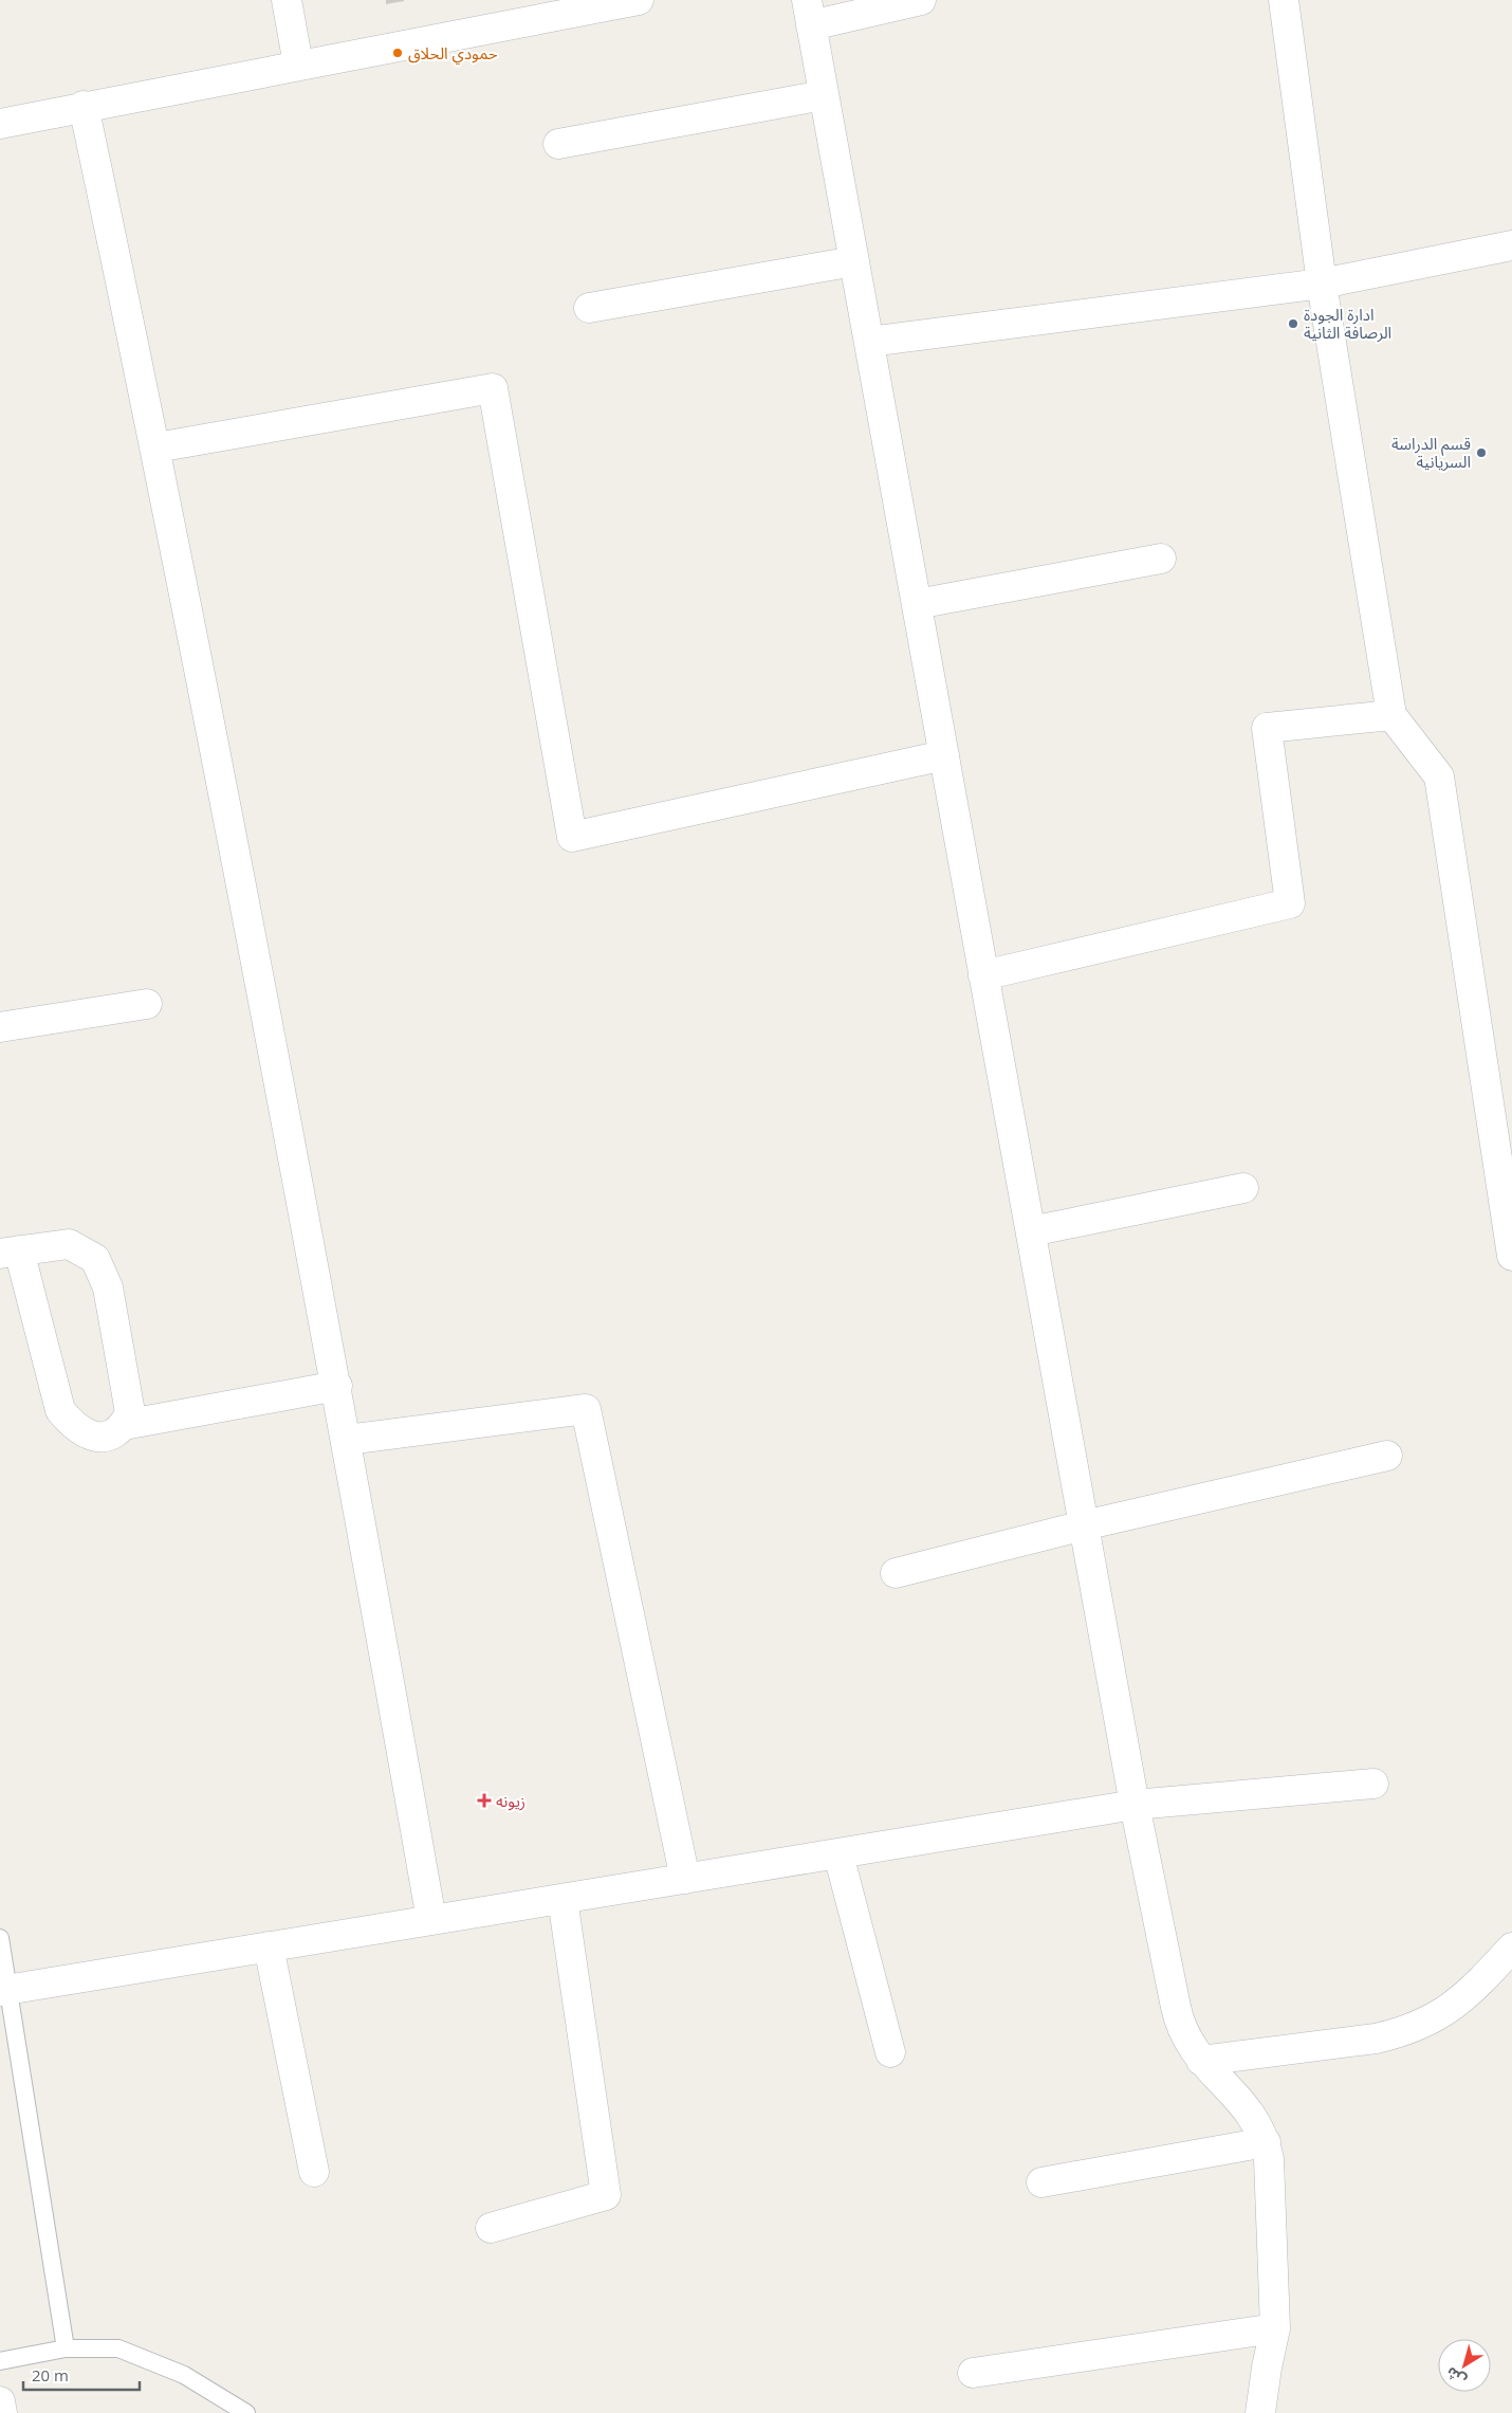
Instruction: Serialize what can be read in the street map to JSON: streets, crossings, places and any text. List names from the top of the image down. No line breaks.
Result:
{"places":{"other":["حمودي الحلاق","ادارة الجودة الرصافة الثانية","قسم الدراسة السريانية"],"health":["زيونه"]},"scale_bar":"20 m","north":"bottom left"}
